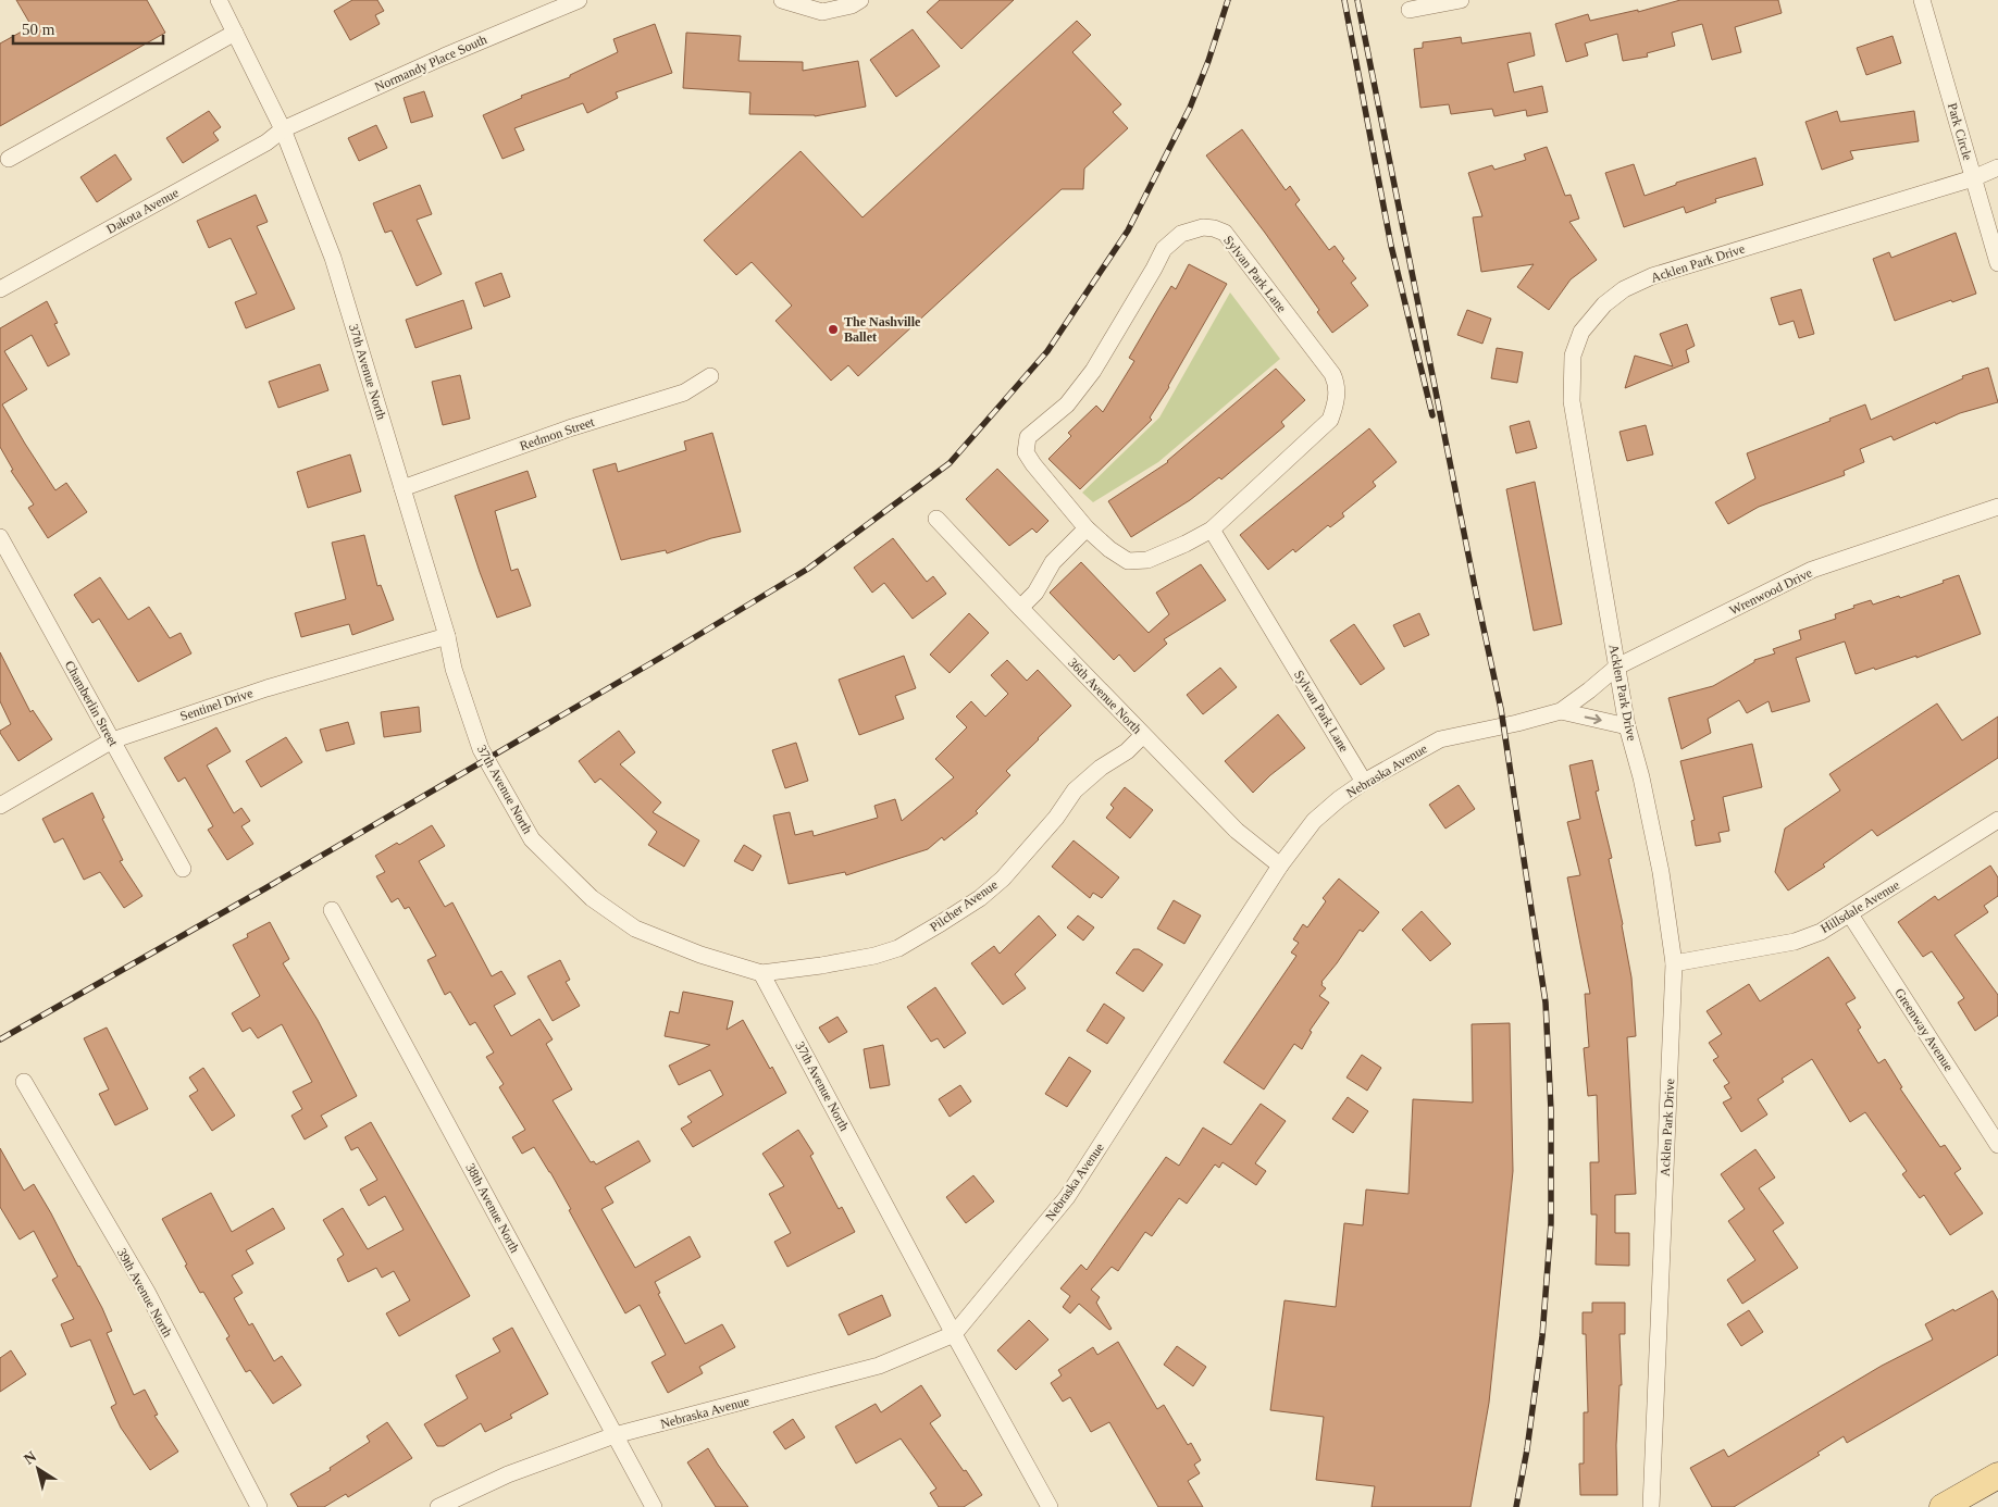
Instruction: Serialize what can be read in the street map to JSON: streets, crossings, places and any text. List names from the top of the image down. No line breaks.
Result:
{"streets":{"street":["Normandy Place South","Park Circle","Dakota Avenue","Acklen Park Drive","Sylvan Park Lane","37th Avenue North","Redmon Street","Wrenwood Drive","36th Avenue North","Chamberlin Street","Sentinel Drive","Nebraska Avenue","Pilcher Avenue","Hillsdale Avenue","Greenway Avenue","38th Avenue North","39th Avenue North"]},"crossings":[["Normandy Place South","Dakota Avenue"],["Normandy Place South","37th Avenue North"],["Park Circle","Acklen Park Drive"],["Dakota Avenue","37th Avenue North"],["Acklen Park Drive","Wrenwood Drive"],["Acklen Park Drive","Hillsdale Avenue"],["Sylvan Park Lane","Nebraska Avenue"],["37th Avenue North","Redmon Street"],["37th Avenue North","Sentinel Drive"],["37th Avenue North","Nebraska Avenue"],["37th Avenue North","Pilcher Avenue"],["Wrenwood Drive","Nebraska Avenue"],["36th Avenue North","Nebraska Avenue"],["36th Avenue North","Pilcher Avenue"],["Chamberlin Street","Sentinel Drive"],["Nebraska Avenue","38th Avenue North"],["Hillsdale Avenue","Greenway Avenue"]],"places":["The Nashville Ballet"],"scale_bar":"50 m","north":"top left"}
